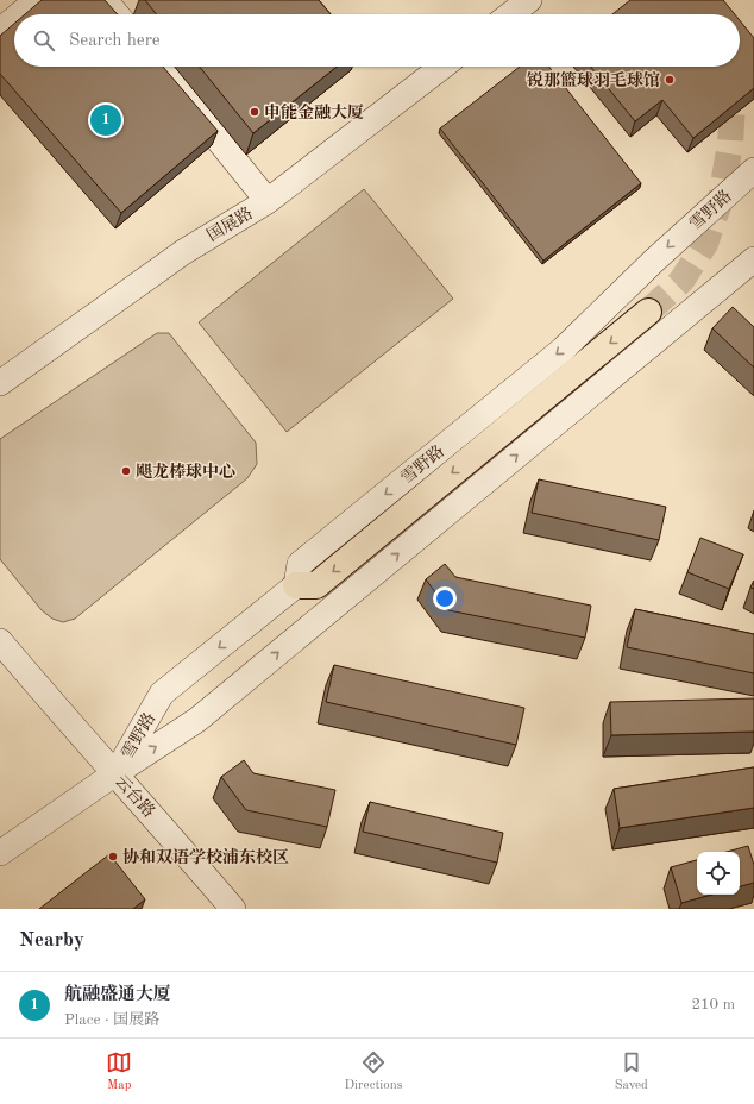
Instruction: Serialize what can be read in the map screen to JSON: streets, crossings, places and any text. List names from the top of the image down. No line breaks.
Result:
{"streets":{"street":["雪野路","国展路","云台路"]},"crossings":[["雪野路","云台路"]],"places":["锐那篮球羽毛球馆","申能金融大厦","飓龙棒球中心","协和双语学校浦东校区"],"page":{"search":"Search here","pins":"1","heading":"Nearby","list":[{"mark":"1","name":"航融盛通大厦","note":"Place · 国展路","value":"210 m"}],"nav":["Map","Directions","Saved"]}}
